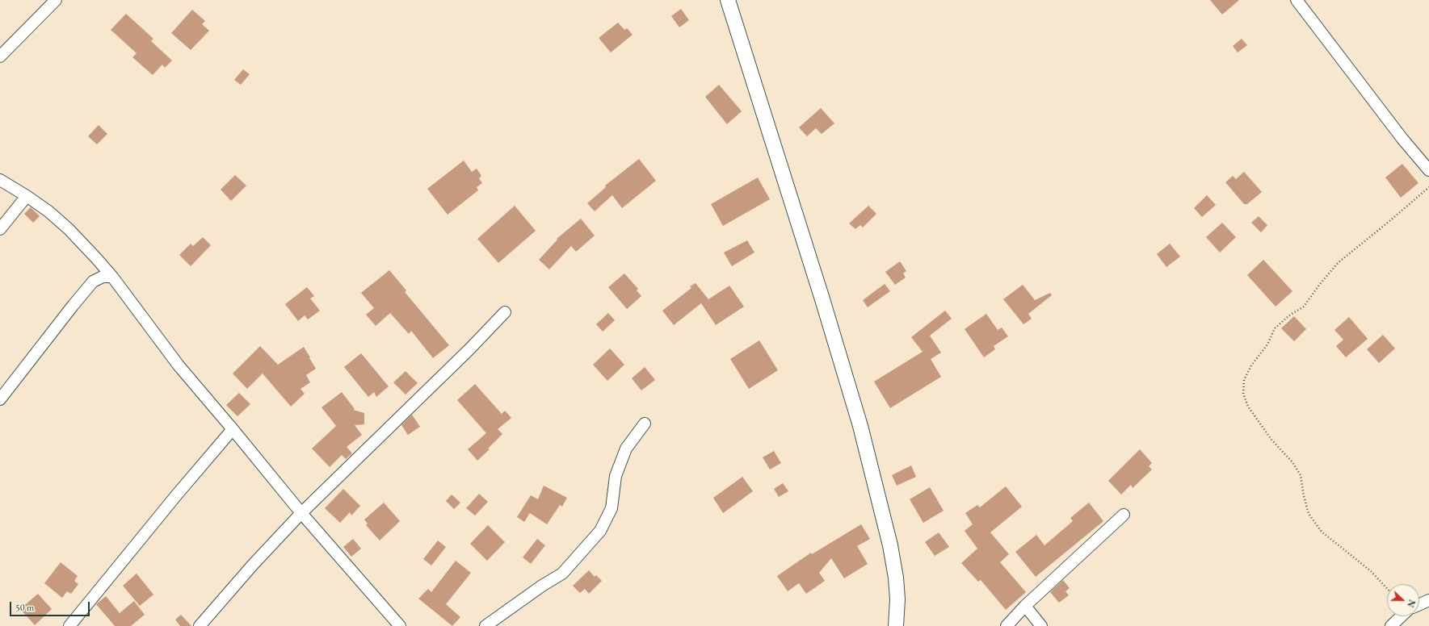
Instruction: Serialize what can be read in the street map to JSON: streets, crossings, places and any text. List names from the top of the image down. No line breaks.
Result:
{"scale_bar":"50 m","north":"right"}
